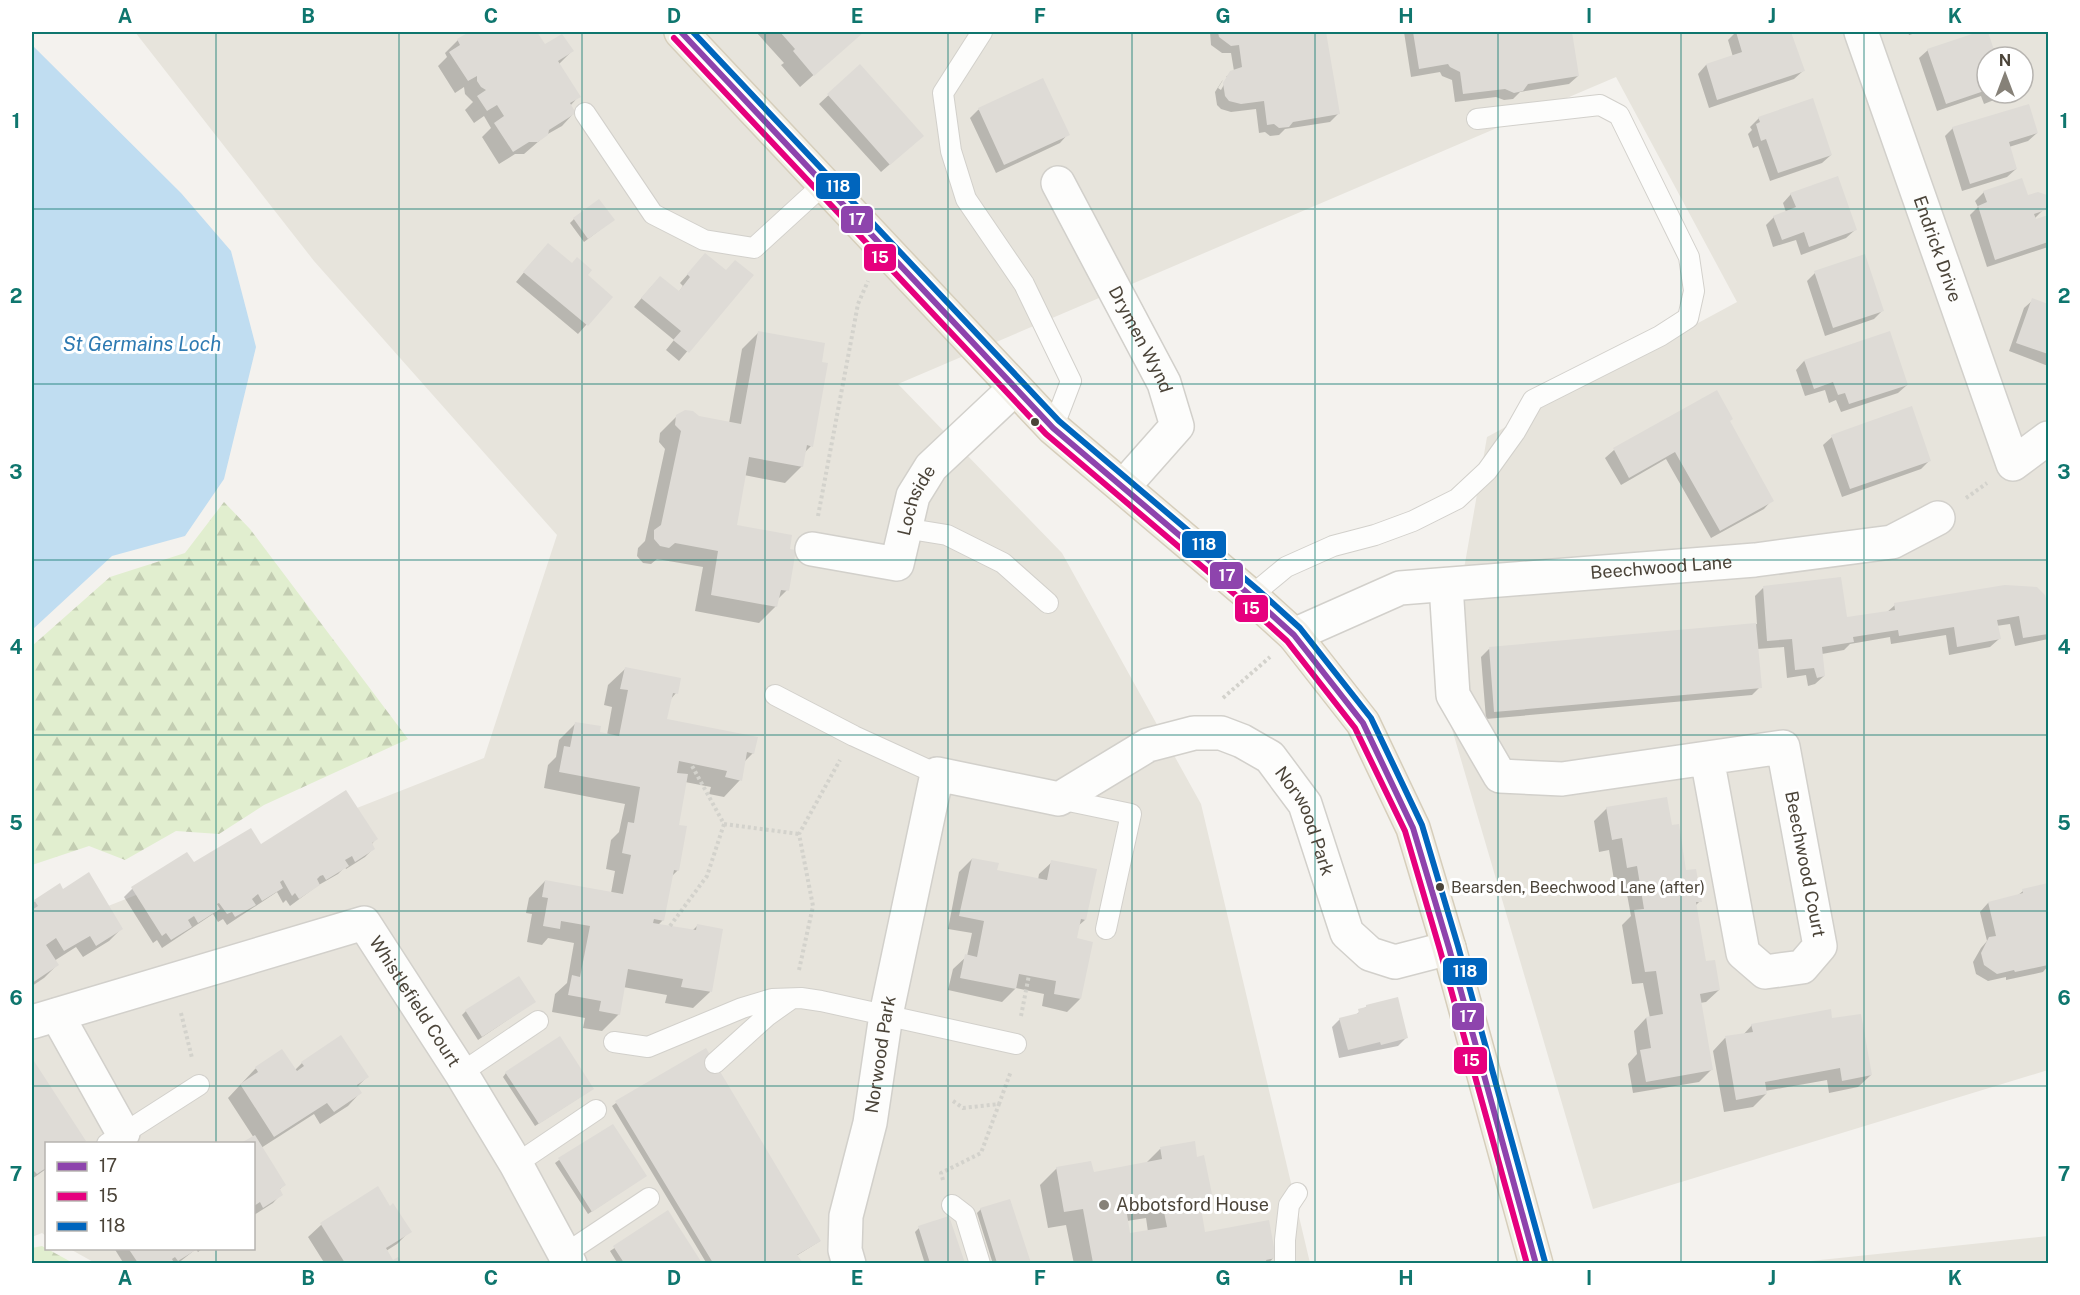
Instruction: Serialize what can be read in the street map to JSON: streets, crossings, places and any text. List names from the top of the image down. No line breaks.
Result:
{"streets":{"street":["Endrick Drive","Drymen Wynd","Lochside","Beechwood Lane","Norwood Park","Beechwood Court","Whistlefield Court"]},"crossings":[["Beechwood Lane","Beechwood Court"]],"water":["St Germains Loch"],"places":["Bearsden, Beechwood Lane (after)","Abbotsford House"],"lines":["transit line 17","transit line 118","transit line 15"],"legend":["17","15","118"],"north":"top","grid":{"columns":["A","B","C","D","E","F","G","H","I","J","K"],"rows":["1","2","3","4","5","6","7"]}}
